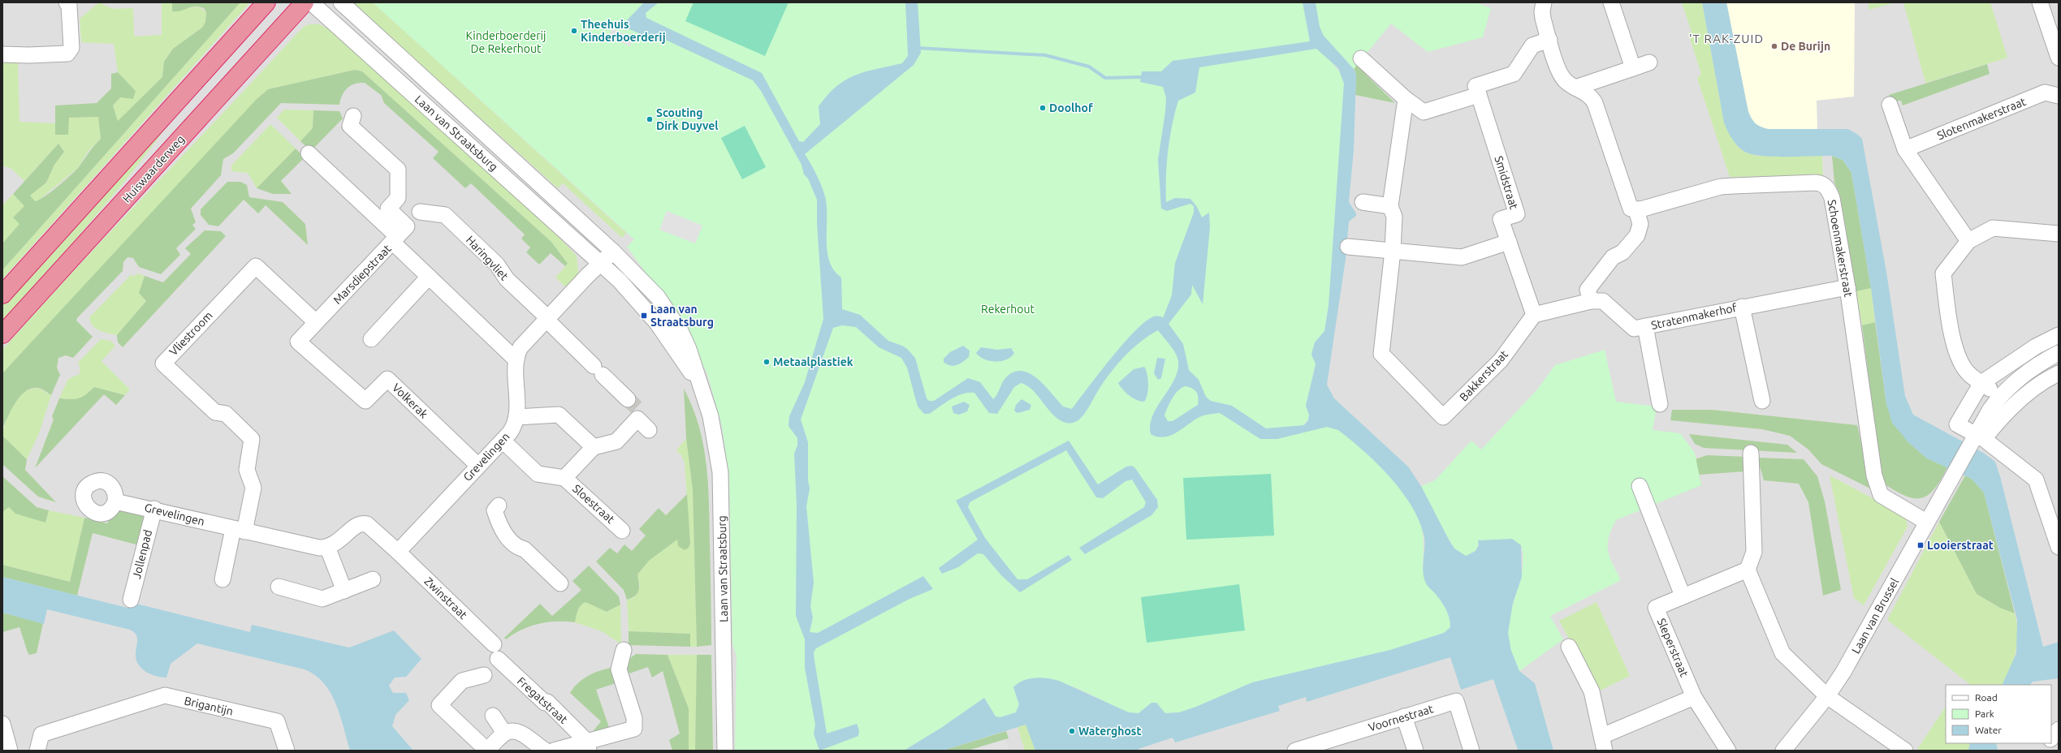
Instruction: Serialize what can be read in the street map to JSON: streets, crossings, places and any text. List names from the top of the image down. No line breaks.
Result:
{"streets":{"highway":["Huiswaarderweg"],"street":["Slotenmakerstraat","Laan van Straatsburg","Smidstraat","Schoenmakerstraat","Haringvliet","Marsdiepstraat","Stratenmakerhof","Vliestroom","Bakkerstraat","Volkerak","Grevelingen","Sloestraat","Jollenpad","Zwinstraat","Laan van Brussel","Sleperstraat","Fregatstraat","Brigantijn","Voornestraat"]},"crossings":[["Laan van Straatsburg","Grevelingen"],["Smidstraat","Bakkerstraat"],["Schoenmakerstraat","Stratenmakerhof"],["Schoenmakerstraat","Laan van Brussel"],["Haringvliet","Grevelingen"],["Marsdiepstraat","Vliestroom"],["Marsdiepstraat","Volkerak"],["Marsdiepstraat","Grevelingen"],["Vliestroom","Grevelingen"],["Volkerak","Grevelingen"],["Grevelingen","Sloestraat"],["Grevelingen","Jollenpad"],["Grevelingen","Zwinstraat"]],"districts":["'T RAK-ZUID"],"parks":["Kinderboerderij De Rekerhout","Rekerhout"],"places":{"other":["Theehuis Kinderboerderij","De Burijn","Doolhof","Scouting Dirk Duyvel","Metaalplastiek","Waterghost"],"transit":["Laan van Straatsburg","Looierstraat"]},"legend":["Road","Park","Water"]}
